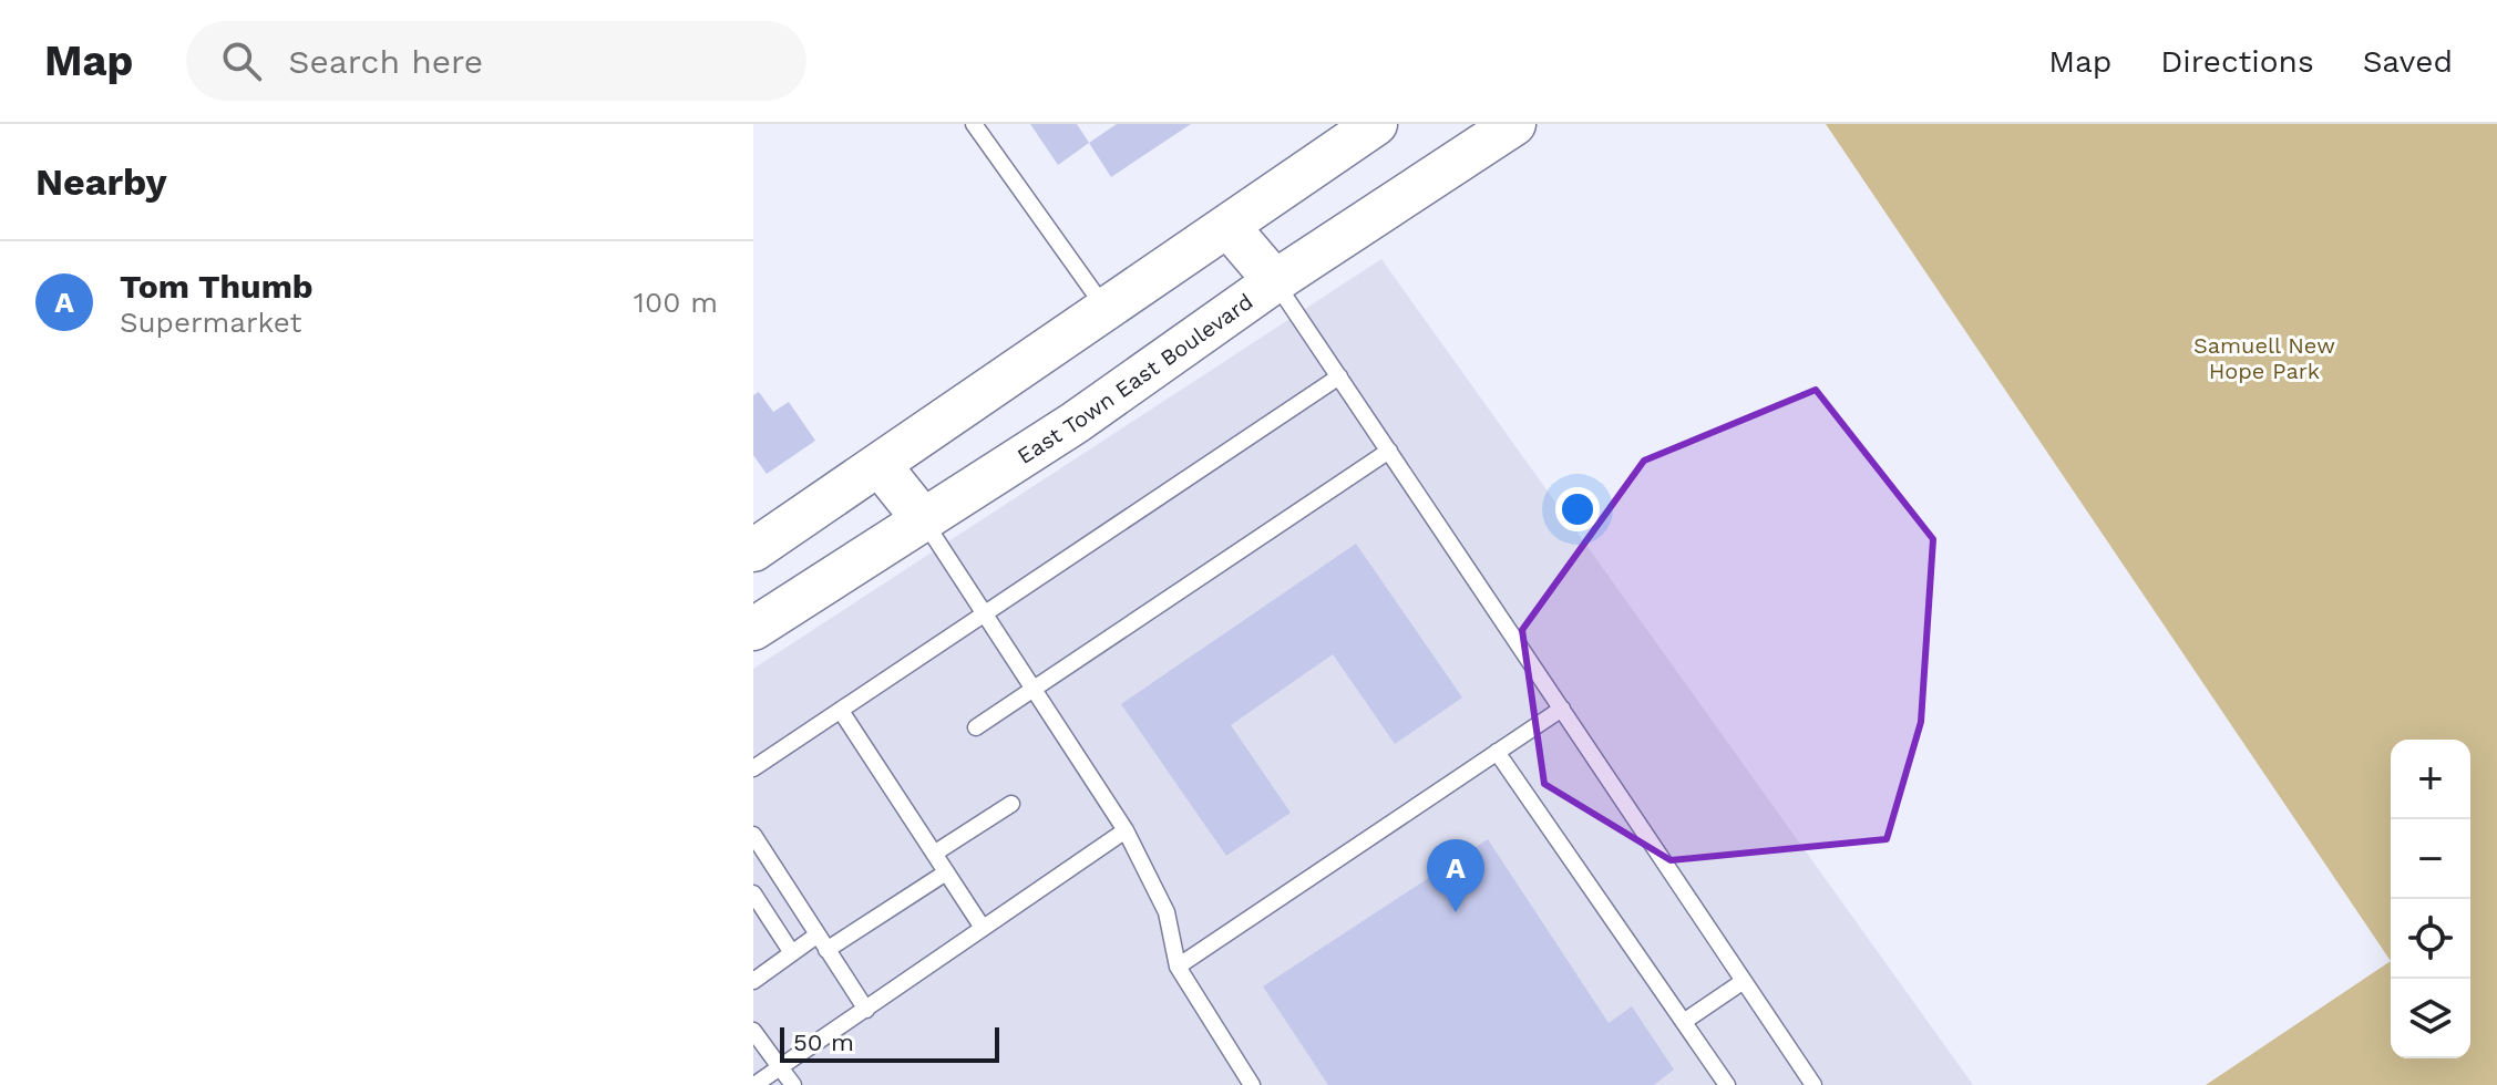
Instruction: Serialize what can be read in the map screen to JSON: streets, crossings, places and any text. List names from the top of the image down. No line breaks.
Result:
{"streets":{"street":["East Town East Boulevard"]},"parks":["Samuell New Hope Park"],"scale_bar":"50 m","page":{"header":"Map","search":"Search here","nav":["Map","Directions","Saved"],"heading":"Nearby","list":[{"mark":"A","name":"Tom Thumb","note":"Supermarket","value":"100 m"}],"map_buttons":["+","−"],"pins":"A","scale":"50 m"}}
